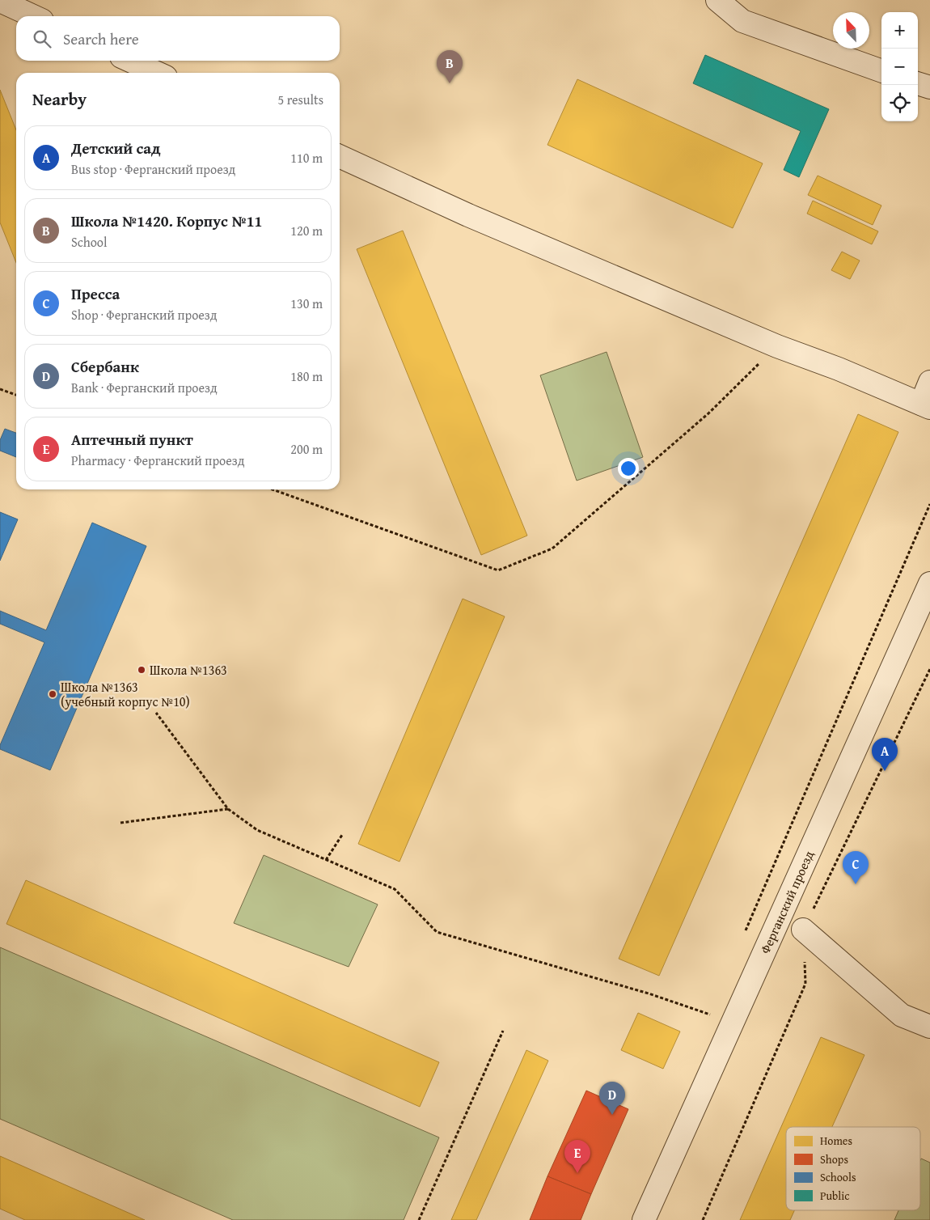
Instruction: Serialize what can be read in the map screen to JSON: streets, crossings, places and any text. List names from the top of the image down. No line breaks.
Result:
{"streets":{"street":["Ферганский проезд"]},"places":["Школа №1363","Школа №1363 (учебный корпус №10)"],"legend":["Homes","Shops","Schools","Public"],"north":"top left","page":{"map_buttons":["+","−"],"search":"Search here","pins":["B","A","C","D","E"],"heading":["Nearby","5 results"],"list":[{"mark":"A","name":"Детский сад","note":"Bus stop · Ферганский проезд","value":"110 m"},{"mark":"B","name":"Школа №1420. Корпус №11","note":"School","value":"120 m"},{"mark":"C","name":"Пресса","note":"Shop · Ферганский проезд","value":"130 m"},{"mark":"D","name":"Сбербанк","note":"Bank · Ферганский проезд","value":"180 m"},{"mark":"E","name":"Аптечный пункт","note":"Pharmacy · Ферганский проезд","value":"200 m"}]}}
